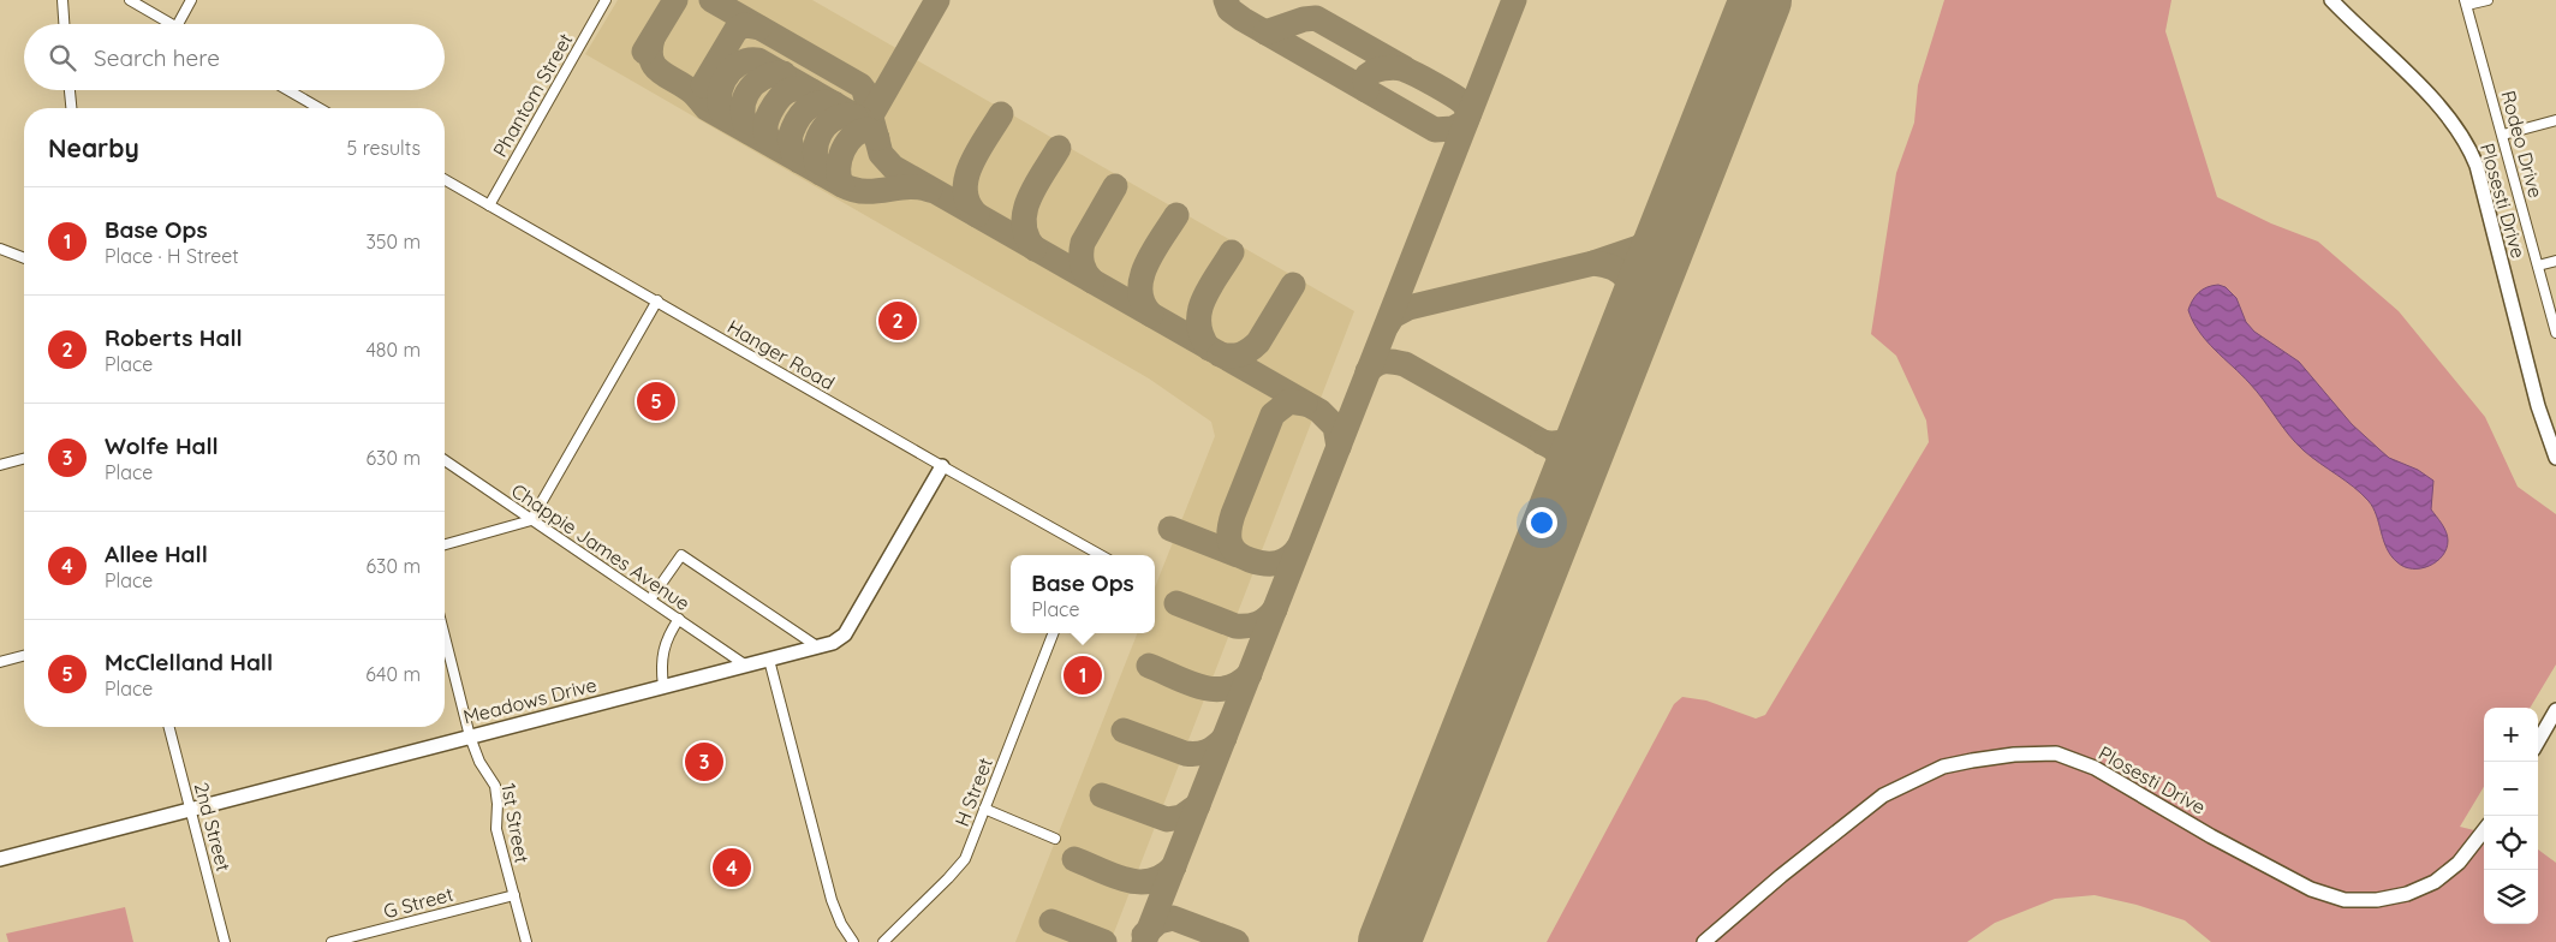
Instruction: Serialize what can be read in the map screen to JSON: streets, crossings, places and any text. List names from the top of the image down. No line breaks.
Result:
{"streets":{"street":["Phantom Street","Rodeo Drive","Plosesti Drive","Hanger Road","Chappie James Avenue","Meadows Drive","H Street","1st Street","2nd Street","G Street"]},"crossings":[["Phantom Street","Hanger Road"],["Hanger Road","Meadows Drive"],["Chappie James Avenue","Meadows Drive"],["Meadows Drive","1st Street"],["Meadows Drive","2nd Street"],["1st Street","G Street"]],"page":{"search":"Search here","heading":["Nearby","5 results"],"list":[{"mark":"1","name":"Base Ops","note":"Place · H Street","value":"350 m"},{"mark":"2","name":"Roberts Hall","note":"Place","value":"480 m"},{"mark":"3","name":"Wolfe Hall","note":"Place","value":"630 m"},{"mark":"4","name":"Allee Hall","note":"Place","value":"630 m"},{"mark":"5","name":"McClelland Hall","note":"Place","value":"640 m"}],"pins":["2","5","1","3","4"],"popup":["Base Ops","Place"],"map_buttons":["+","−"]}}
